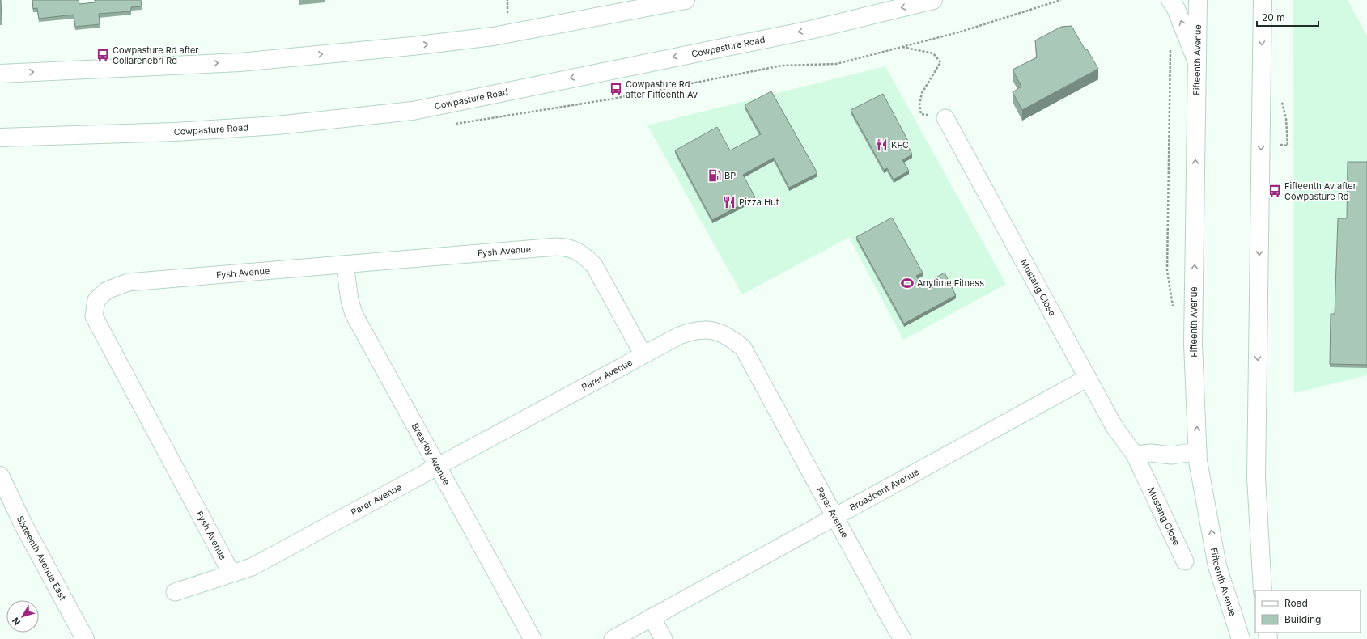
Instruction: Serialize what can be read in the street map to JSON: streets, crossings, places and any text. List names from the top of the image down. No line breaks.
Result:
{"streets":{"main road":["Cowpasture Road","Fifteenth Avenue","Sixteenth Avenue East"],"street":["Fysh Avenue","Mustang Close","Parer Avenue","Brearley Avenue","Broadbent Avenue"]},"crossings":[["Fysh Avenue","Parer Avenue"],["Fysh Avenue","Brearley Avenue"],["Mustang Close","Broadbent Avenue"],["Parer Avenue","Brearley Avenue"],["Parer Avenue","Broadbent Avenue"]],"places":{"bus stop":["Cowpasture Rd after Collarenebri Rd","Cowpasture Rd after Fifteenth Av","Fifteenth Av after Cowpasture Rd"],"restaurant":["KFC","Pizza Hut"],"fuel station":["BP"],"sports":["Anytime Fitness"]},"legend":["Road","Building"],"scale_bar":"20 m","north":"bottom left"}
